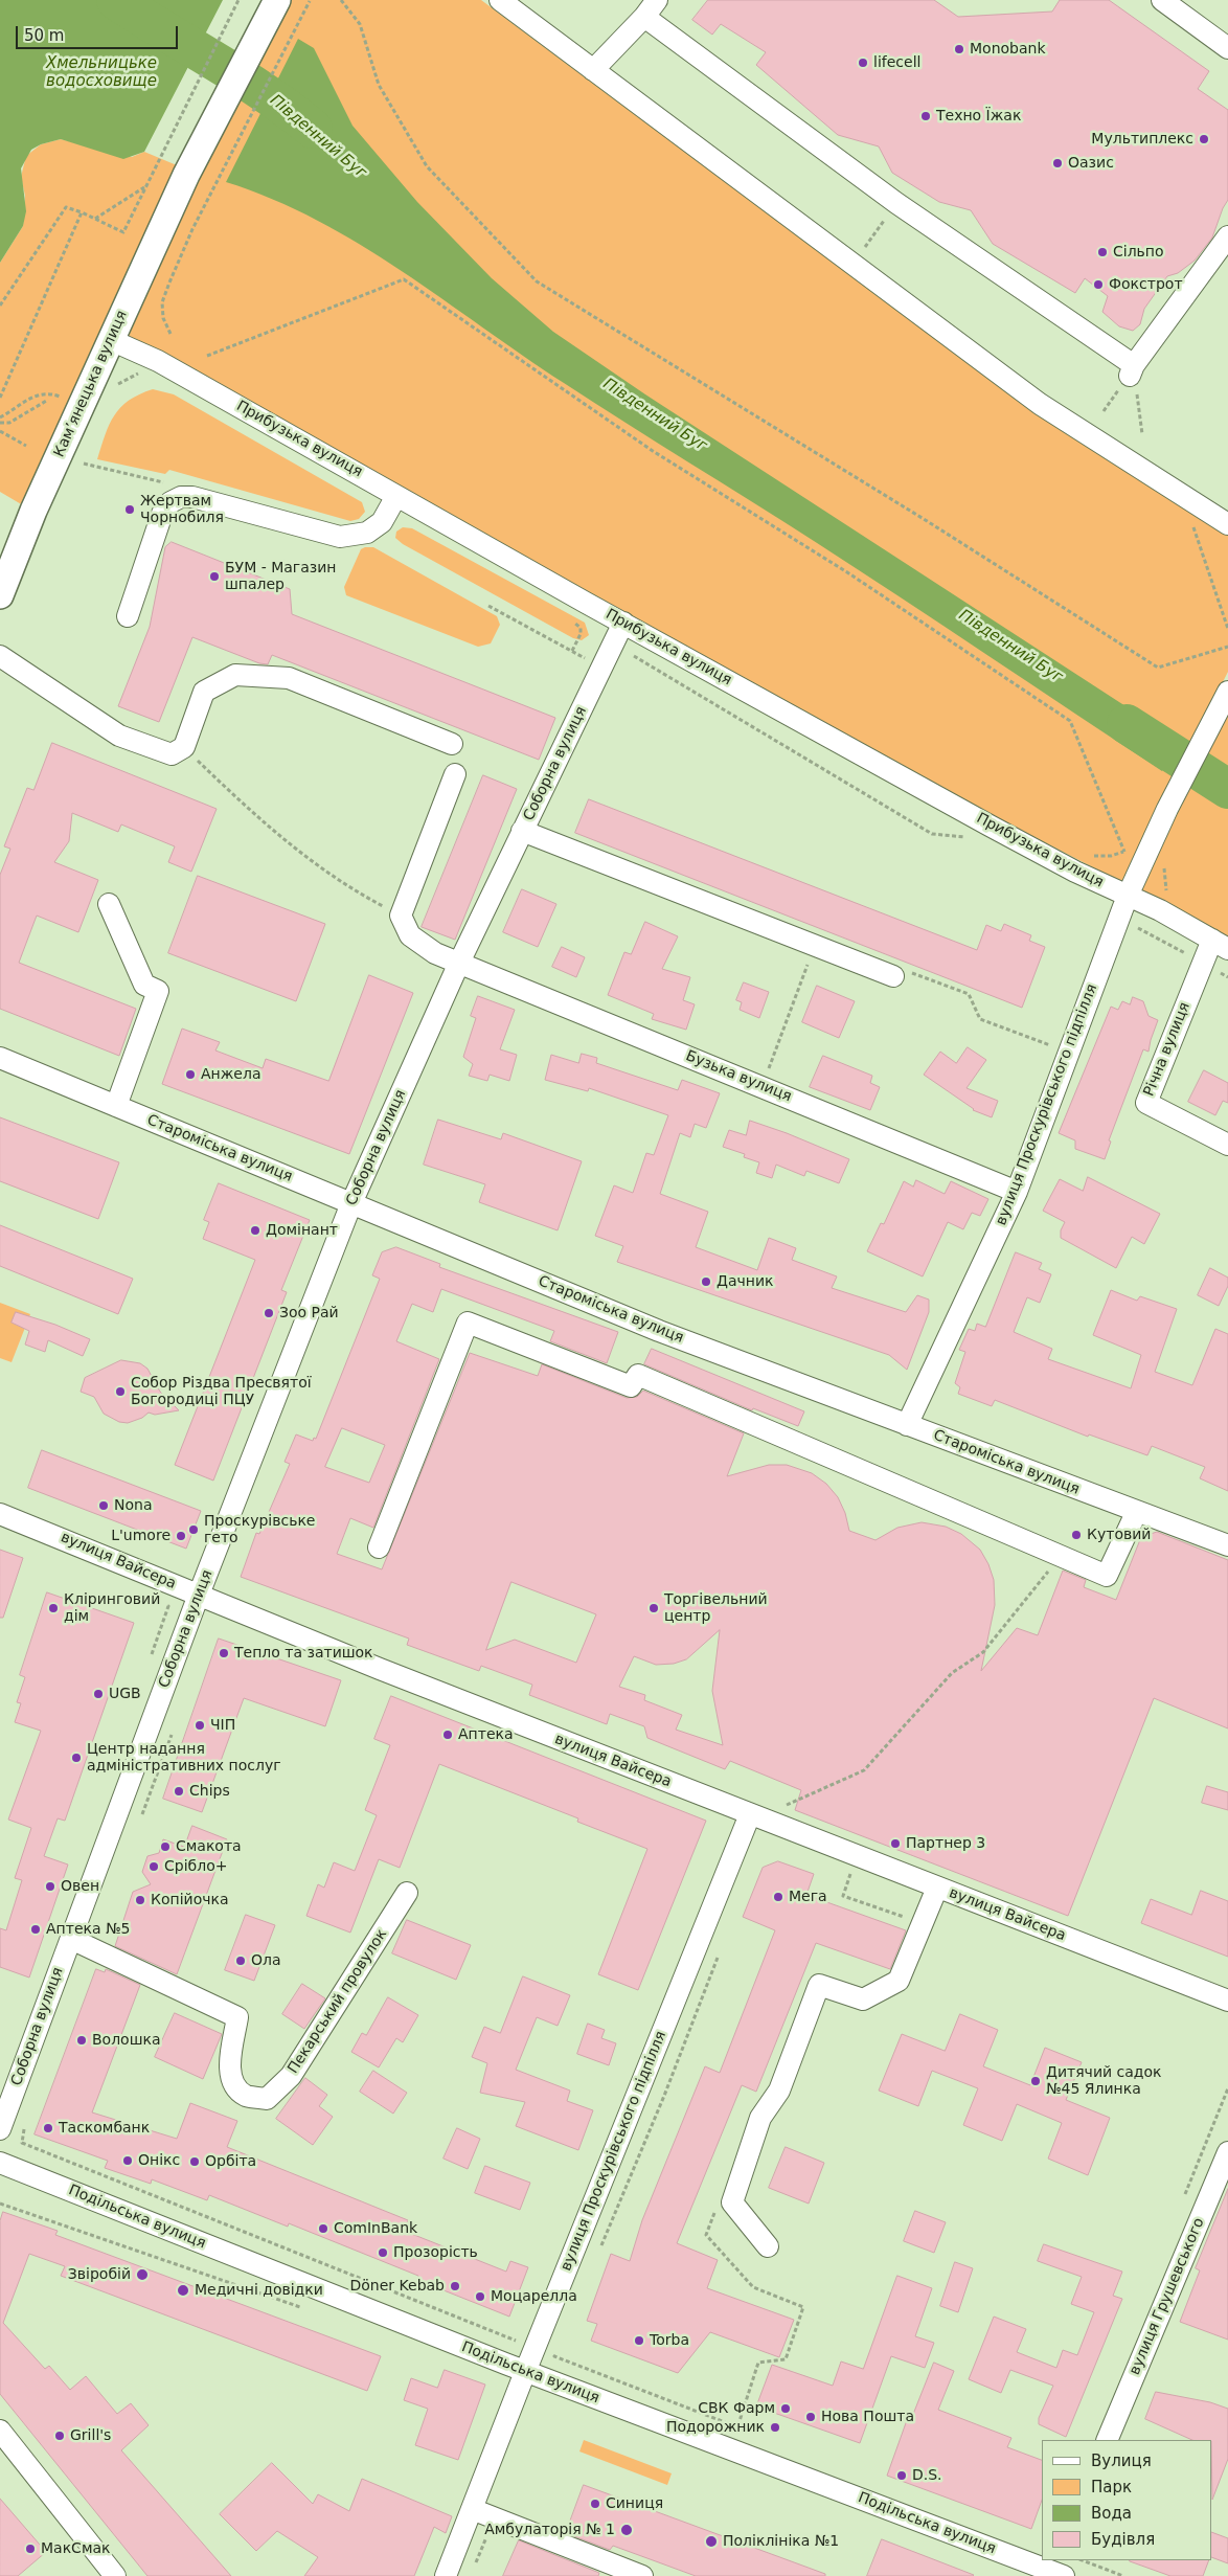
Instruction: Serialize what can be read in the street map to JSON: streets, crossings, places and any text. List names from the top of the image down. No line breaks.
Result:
{"streets":{"main road":["Камʼянецька вулиця"],"street":["Прибузька вулиця","Соборна вулиця","Річна вулиця","Бузька вулиця","вулиця Проскурівського підпілля","Староміська вулиця","вулиця Вайсера","Пекарський провулок","Подільська вулиця","вулиця Грушевського"]},"crossings":[["Камʼянецька вулиця","Прибузька вулиця"],["Прибузька вулиця","Соборна вулиця"],["Прибузька вулиця","Річна вулиця"],["Прибузька вулиця","вулиця Проскурівського підпілля"],["Соборна вулиця","Бузька вулиця"],["Соборна вулиця","Староміська вулиця"],["Соборна вулиця","вулиця Вайсера"],["Соборна вулиця","Пекарський провулок"],["Бузька вулиця","вулиця Проскурівського підпілля"],["вулиця Проскурівського підпілля","Староміська вулиця"],["вулиця Проскурівського підпілля","вулиця Вайсера"],["вулиця Проскурівського підпілля","Подільська вулиця"]],"water":["Хмельницьке водосховище","Південний Буг"],"places":["Monobank","lifecell","Техно Їжак","Мультиплекс","Оазис","Сільпо","Фокстрот","Жертвам Чорнобиля","БУМ - Магазин шпалер","Анжела","Домінант","Дачник","Зоо Рай","Собор Різдва Пресвятої Богородиці ПЦУ","Nona","Проскурівське гето","Кутовий","L'umore","Кліринговий дім","Торгівельний центр","Тепло та затишок","UGB","ЧІП","Аптека","Центр надання адміністративних послуг","Chips","Партнер 3","Смакота","Срібло+","Овен","Мега","Копійочка","Аптека №5","Ола","Волошка","Дитячий садок №45 Ялинка","Таскомбанк","Онікс","Орбіта","ComInBank","Прозорість","Звіробій","Döner Kebab","Медичні довідки","Моцарелла","Torba","СВК Фарм","Нова Пошта","Подорожник","Grill's","D.S.","Синиця","Амбулаторія № 1","Поліклініка №1","МакСмак"],"legend":["Вулиця","Парк","Вода","Будівля"],"scale_bar":"50 m"}
